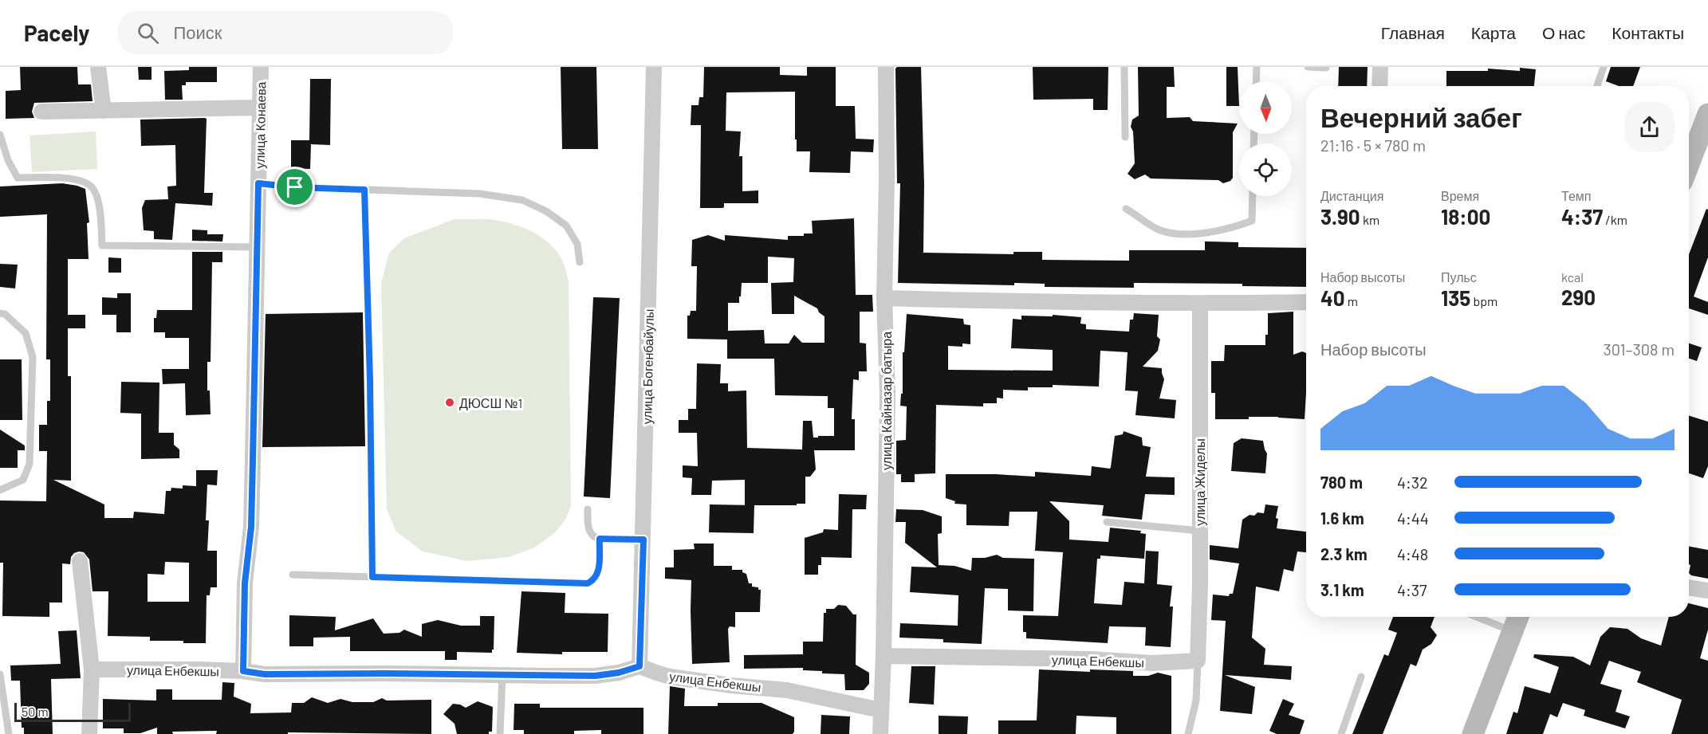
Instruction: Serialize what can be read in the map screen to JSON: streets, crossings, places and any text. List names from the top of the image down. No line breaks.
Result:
{"streets":{"street":["улица Конаева","улица Богенбайулы","улица Кайназар батыра","улица Жиделы","улица Енбекшы"]},"crossings":[["улица Конаева","улица Енбекшы"],["улица Богенбайулы","улица Енбекшы"],["улица Кайназар батыра","улица Енбекшы"],["улица Жиделы","улица Енбекшы"]],"places":["ДЮСШ №1"],"scale_bar":"50 m","north":"bottom","page":{"header":"Pacely","search":"Поиск","nav":["Главная","Карта","О нас","Контакты"],"heading":["Вечерний забег","21:16 · 5 × 780 m"],"stats":[["Дистанция","3.90 km"],["Время","18:00"],["Темп","4:37 /km"],["Набор высоты","40 m"],["Пульс","135 bpm"],["kcal","290"]],"chart":["Набор высоты","301–308 m"],"list":[{"name":"780 m","note":"4:32"},{"name":"1.6 km","note":"4:44"},{"name":"2.3 km","note":"4:48"},{"name":"3.1 km","note":"4:37"}],"scale":"50 m"}}
